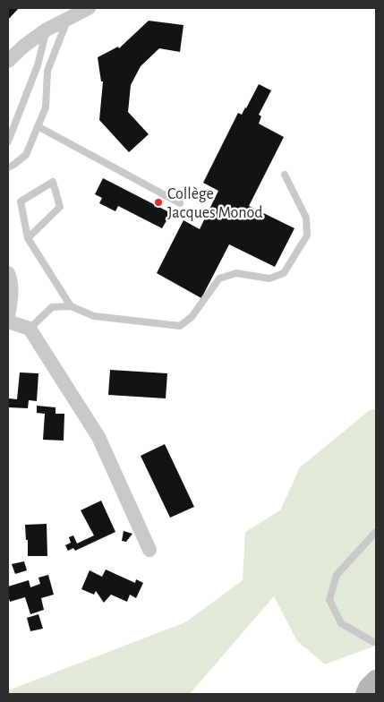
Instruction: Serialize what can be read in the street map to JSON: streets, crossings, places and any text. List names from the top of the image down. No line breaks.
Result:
{"places":["Collège Jacques Monod"]}
